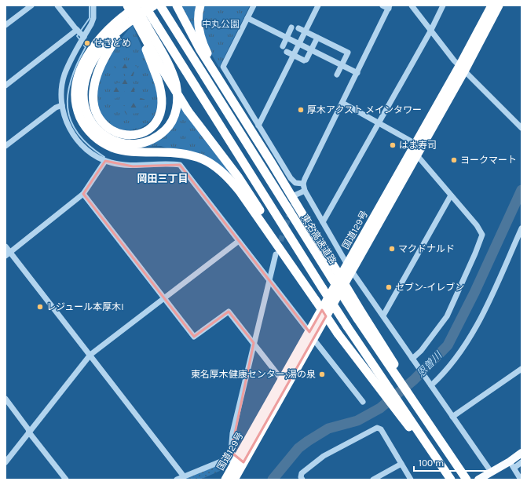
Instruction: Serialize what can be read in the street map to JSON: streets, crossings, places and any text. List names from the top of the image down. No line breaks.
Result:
{"streets":{"highway":["国道129号","東名高速道路"]},"districts":["岡田三丁目"],"water":["恩曽川"],"parks":["中丸公園"],"places":["せきどめ","厚木アクスト メインタワー","はま寿司","ヨークマート","マクドナルド","セブン-イレブン","レジュール本厚木I","東名厚木健康センター;湯の泉"],"scale_bar":"100 m"}
